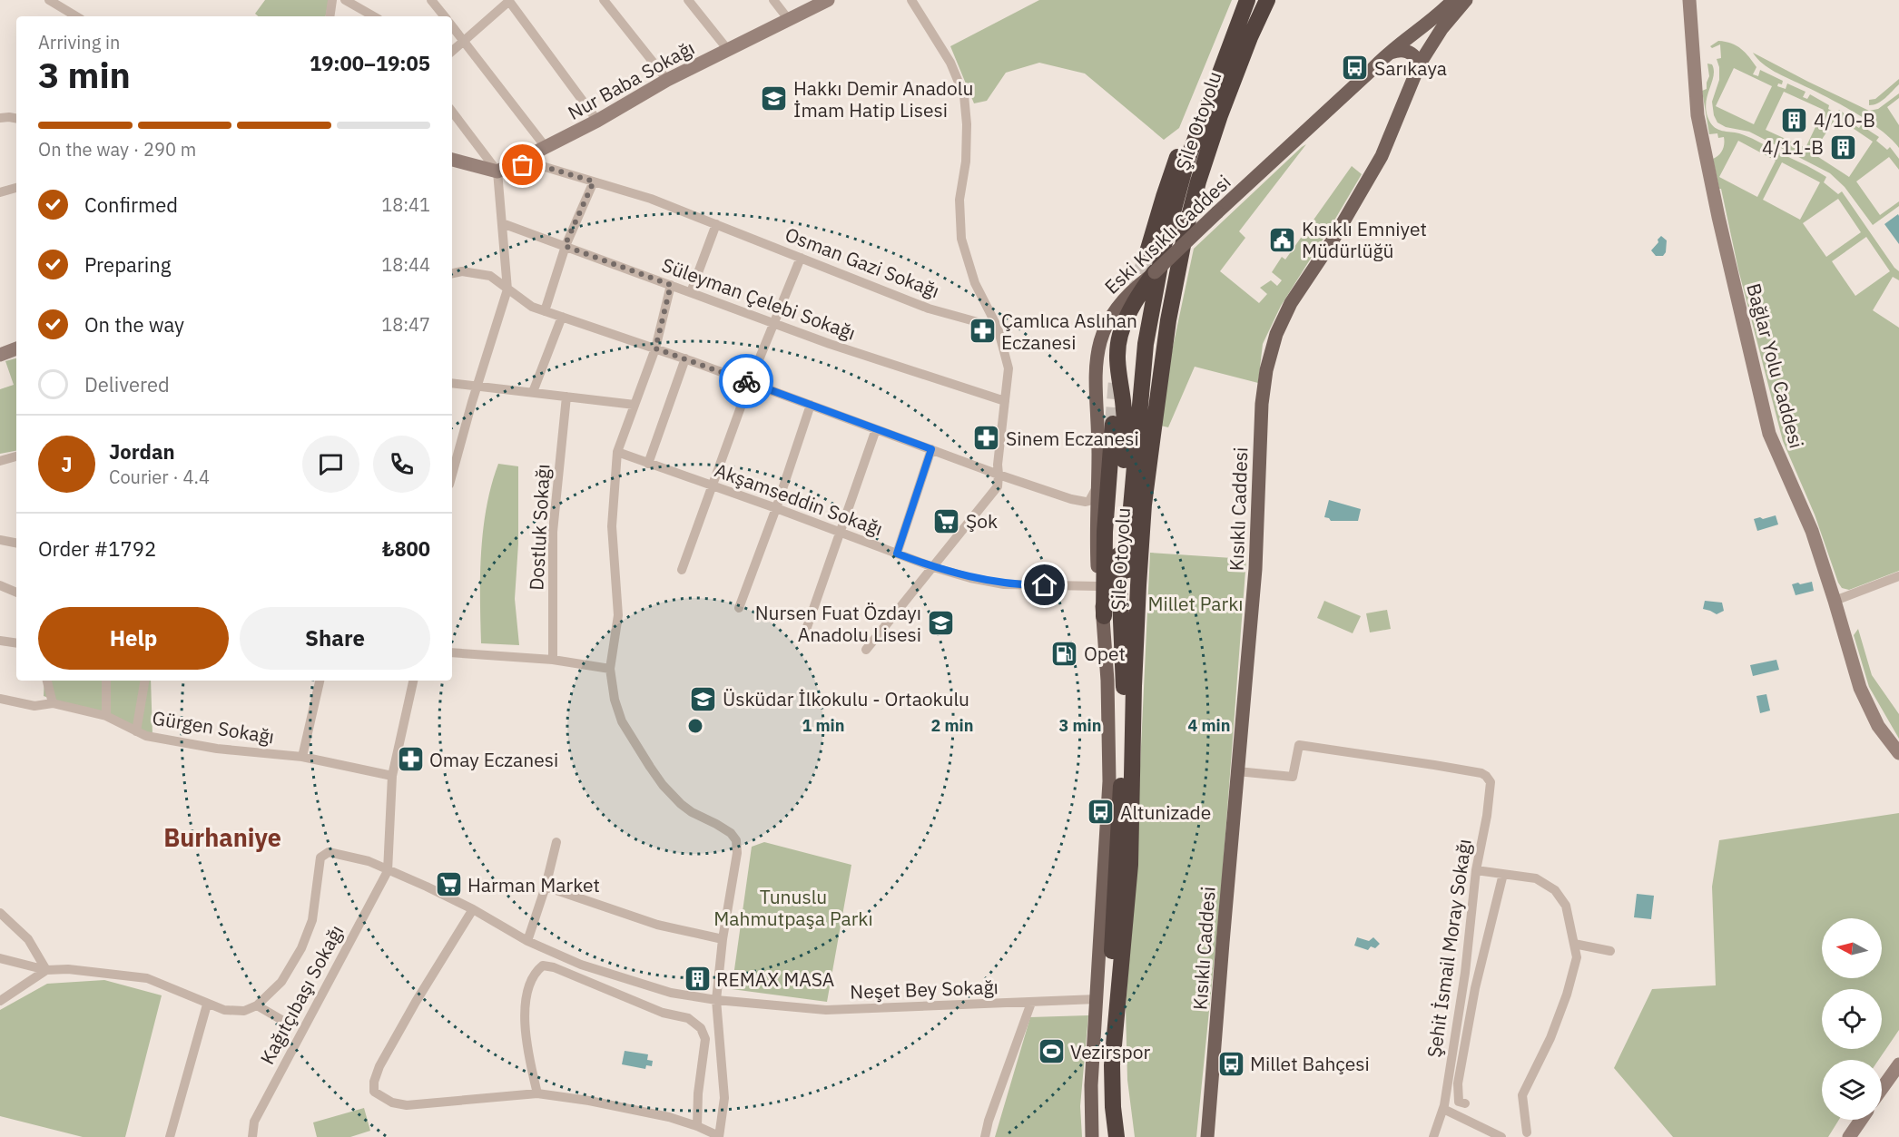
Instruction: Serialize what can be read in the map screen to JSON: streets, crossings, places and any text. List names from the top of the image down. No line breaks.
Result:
{"streets":{"highway":["Şile Otoyolu"],"main road":["Eski Kısıklı Caddesi","Kısıklı Caddesi"],"street":["Nur Baba Sokağı","Osman Gazi Sokağı","Süleyman Çelebi Sokağı","Bağlar Yolu Caddesi","Akşamseddin Sokağı","Dostluk Sokağı","Gürgen Sokağı","Şehit İsmail Moray Sokağı","Neşet Bey Sokağı","Kağıtçıbaşı Sokağı"]},"crossings":[["Nur Baba Sokağı","Osman Gazi Sokağı"],["Eski Kısıklı Caddesi","Akşamseddin Sokağı"],["Eski Kısıklı Caddesi","Neşet Bey Sokağı"],["Kısıklı Caddesi","Şehit İsmail Moray Sokağı"],["Neşet Bey Sokağı","Kağıtçıbaşı Sokağı"]],"districts":["Burhaniye"],"parks":["Millet Parkı","Tunuslu Mahmutpaşa Parkı"],"places":{"bus stop":["Sarıkaya","Altunizade","Millet Bahçesi"],"school or university":["Hakkı Demir Anadolu İmam Hatip Lisesi","Nursen Fuat Özdayı Anadolu Lisesi","Üsküdar İlkokulu - Ortaokulu"],"building":["4/10-B","4/11-B","REMAX MASA"],"public building":["Kısıklı Emniyet Müdürlüğü"],"pharmacy":["Çamlıca Aslıhan Eczanesi","Sinem Eczanesi","Omay Eczanesi"],"supermarket":["Şok","Harman Market"],"fuel station":["Opet"],"sports":["Vezirspor"]},"north":"left","page":{"heading":["3 min","Arriving in","19:00–19:05"],"panel":["Jordan","Courier · 4.4","Order #1792","₺800"],"bar":"On the way · 290 m","list":[["Confirmed","18:41"],["Preparing","18:44"],["On the way","18:47"],"Delivered"],"round":"J","buttons":["Help","Share"]},"rings":["1 min","2 min","3 min","4 min"]}
